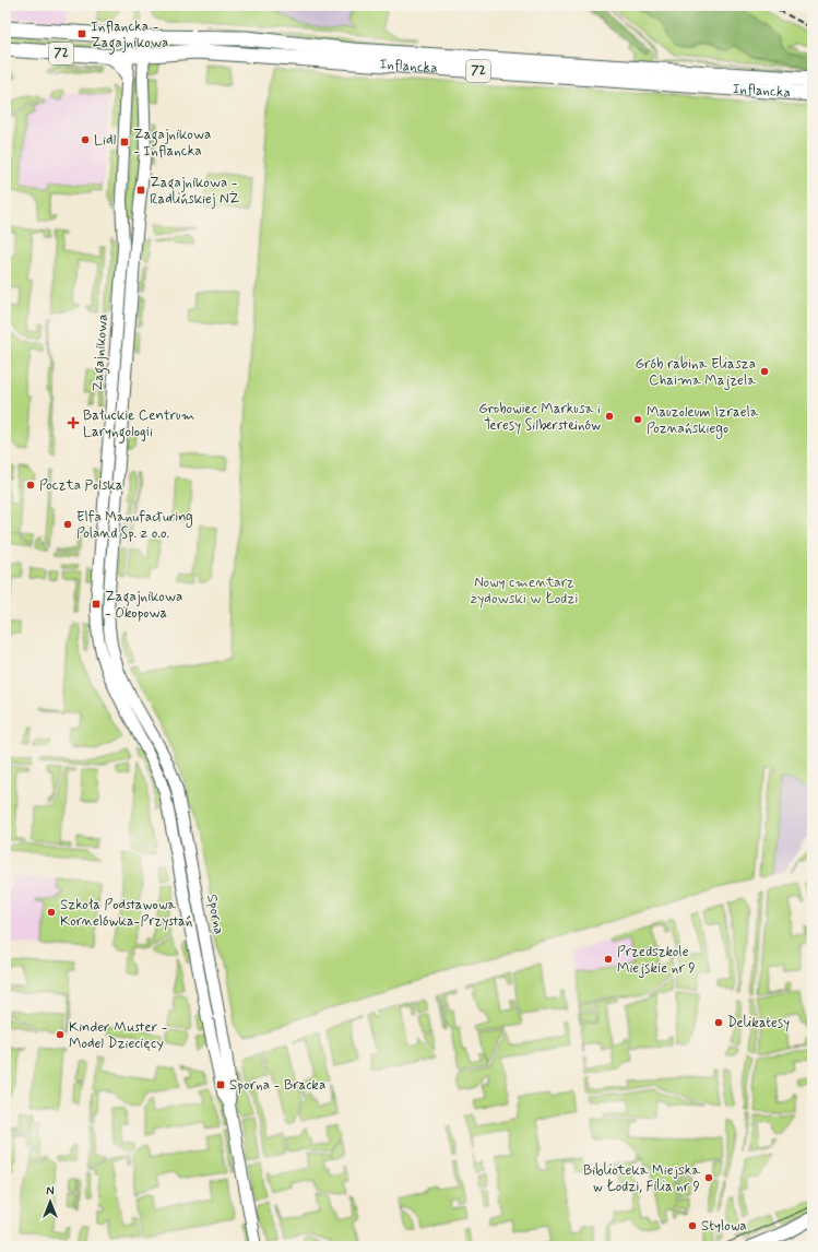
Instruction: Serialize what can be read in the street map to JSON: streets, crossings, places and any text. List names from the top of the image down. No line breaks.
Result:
{"streets":{"main road":["72","Inflancka"],"street":["Zagajnikowa","Sporna"]},"crossings":[["Inflancka","Zagajnikowa"],["Zagajnikowa","Sporna"]],"parks":["Nowy cmentarz żydowski w Łodzi"],"places":{"transit":["Inflancka - Zagajnikowa","Zagajnikowa - Inflancka","Zagajnikowa - Radlińskiej NŻ","Zagajnikowa - Okopowa","Sporna - Bracka"],"other":["Lidl","Grób rabina Eliasza Chaima Majzela","Grobowiec Markusa i Teresy Silbersteinów","Mauzoleum Izraela Poznańskiego","Poczta Polska","Elfa Manufacturing Poland Sp. z o.o.","Szkoła Podstawowa Kornelówka-Przystań","Przedszkole Miejskie nr 9","Delikatesy","Kinder Muster - Model Dziecięcy","Biblioteka Miejska w Łodzi, Filia nr 9","Stylowa"],"health":["Bałuckie Centrum Laryngologii"]},"north":"top"}
